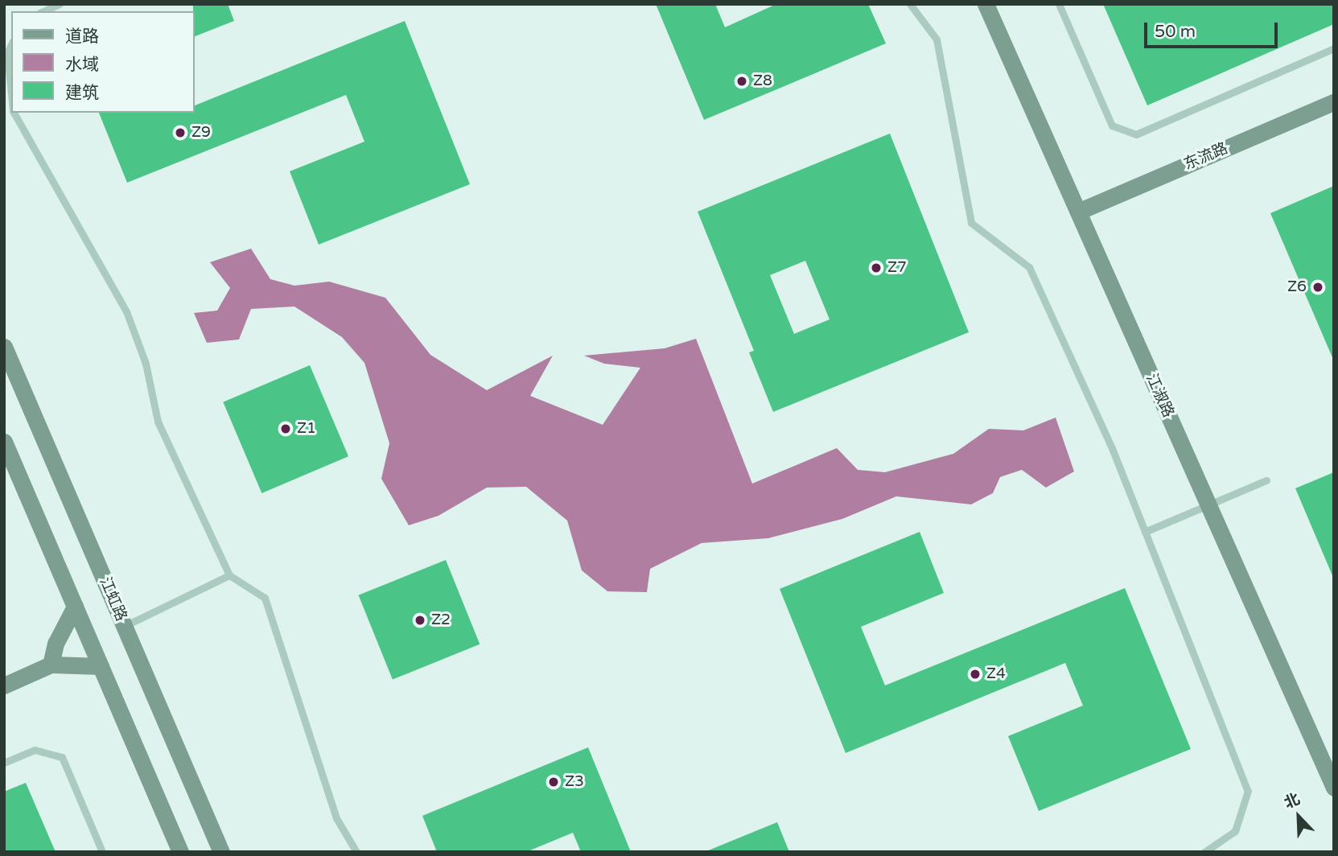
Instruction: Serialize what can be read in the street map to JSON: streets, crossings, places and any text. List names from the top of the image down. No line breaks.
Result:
{"streets":{"street":["东流路","江淑路","江虹路"]},"crossings":[["东流路","江淑路"]],"places":["Z8","Z9","Z7","Z6","Z1","Z2","Z4","Z3"],"legend":["道路","水域","建筑"],"scale_bar":"50 m","north":"top left"}
